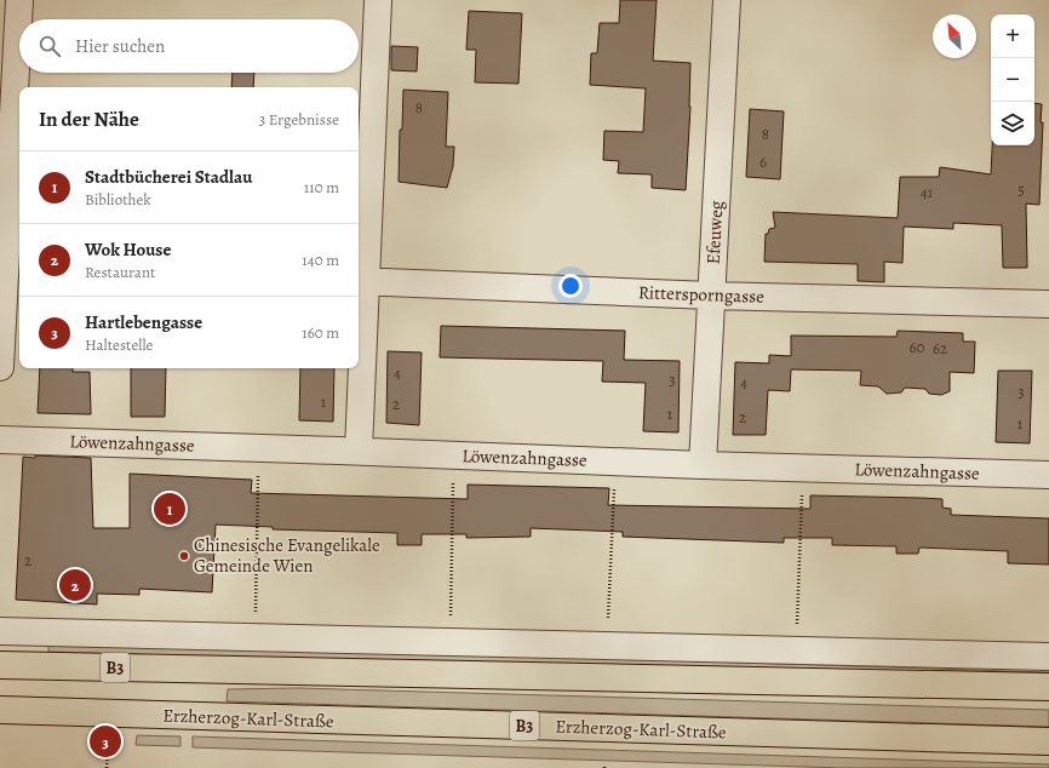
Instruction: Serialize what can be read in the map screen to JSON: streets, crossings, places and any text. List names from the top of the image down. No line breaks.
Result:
{"streets":{"main road":["B3","Erzherzog-Karl-Straße"],"street":["Efeuweg","Rittersporngasse","Löwenzahngasse"]},"crossings":[["Efeuweg","Rittersporngasse"],["Efeuweg","Löwenzahngasse"]],"places":["Chinesische Evangelikale Gemeinde Wien"],"house_numbers":["8","8","6","5","41","60","62","4","3","4","3","1","2","1","2","1","2"],"north":"top left","page":{"map_buttons":["+","−"],"search":"Hier suchen","heading":["In der Nähe","3 Ergebnisse"],"list":[{"mark":"1","name":"Stadtbücherei Stadlau","note":"Bibliothek","value":"110 m"},{"mark":"2","name":"Wok House","note":"Restaurant","value":"140 m"},{"mark":"3","name":"Hartlebengasse","note":"Haltestelle","value":"160 m"}],"pins":["1","2","3"]}}
